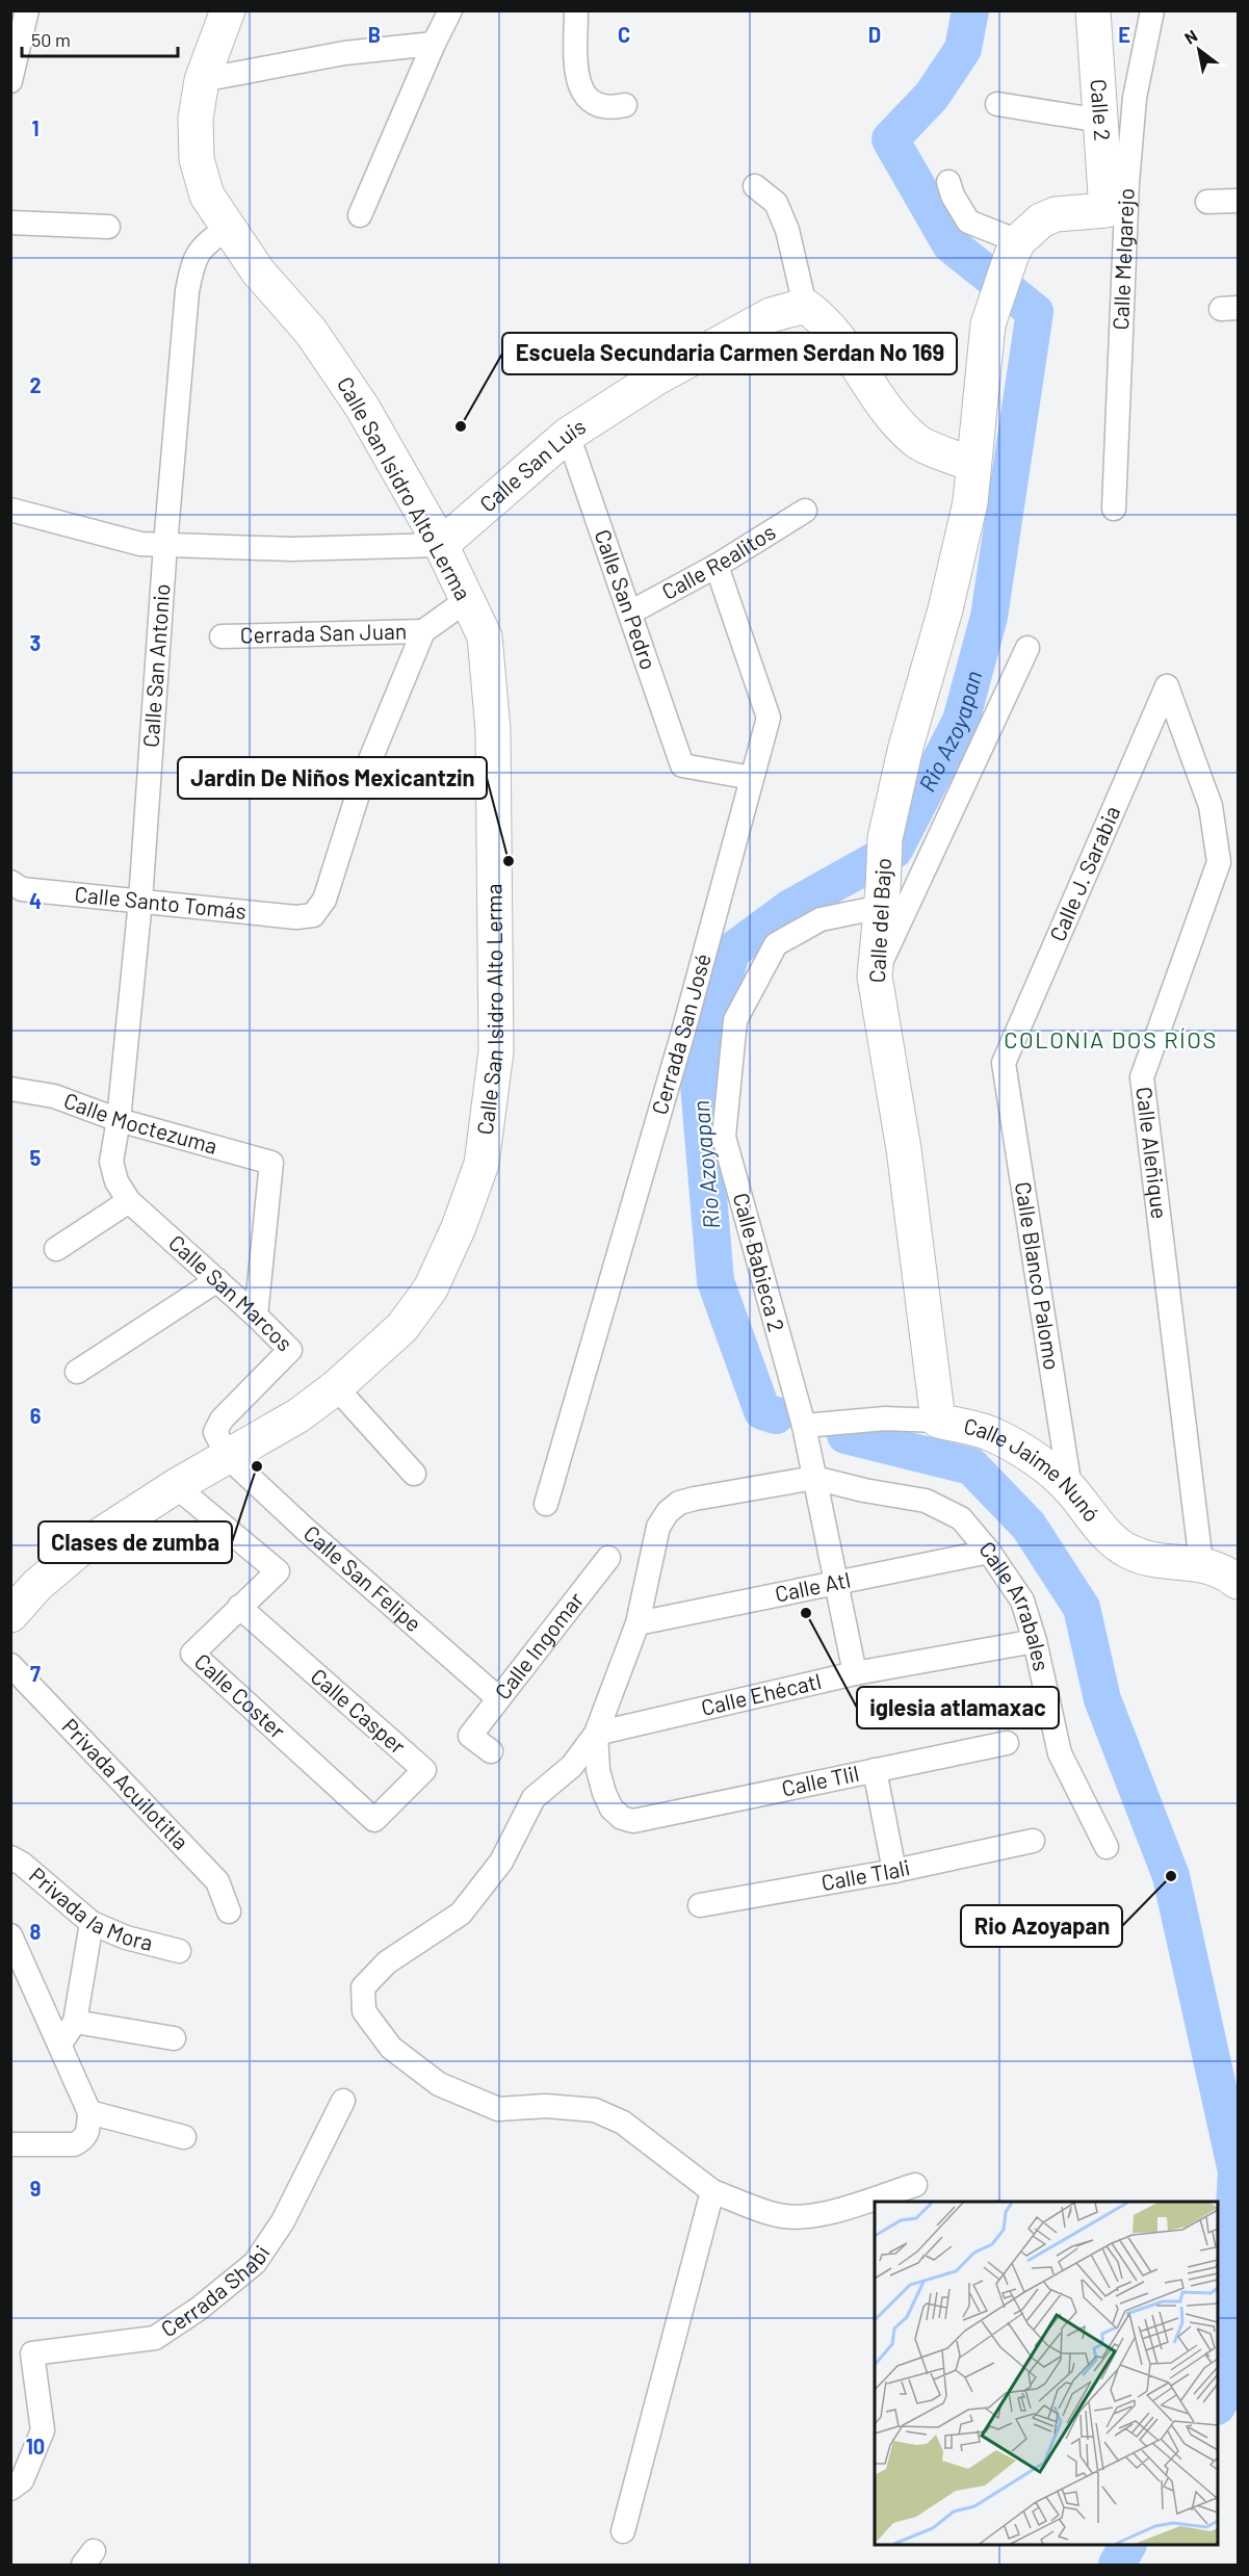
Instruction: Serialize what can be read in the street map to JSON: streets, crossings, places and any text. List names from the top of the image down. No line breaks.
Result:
{"streets":{"street":["Calle 2","Calle Melgarejo","Calle San Luis","Calle San Isidro Alto Lerma","Calle Realitos","Calle San Pedro","Cerrada San Juan","Calle San Antonio","Calle J. Sarabia","Calle Santo Tomás","Calle del Bajo","Cerrada San José","Calle Moctezuma","Calle Aleñique","Calle Babieca 2","Calle Blanco Palomo","Calle San Marcos","Calle Jaime Nunó","Calle San Felipe","Calle Atl","Calle Arrabales","Calle Ingomar","Calle Ehécatl","Calle Coster","Calle Casper","Calle Tlil","Privada Acuilotitla","Calle Tlali","Privada la Mora","Cerrada Shabi"]},"crossings":[["Calle 2","Calle Melgarejo"],["Calle San Luis","Calle San Isidro Alto Lerma"],["Calle San Luis","Calle San Pedro"],["Calle San Isidro Alto Lerma","Calle San Antonio"],["Calle San Isidro Alto Lerma","Calle San Marcos"],["Calle San Isidro Alto Lerma","Calle San Felipe"],["Calle San Isidro Alto Lerma","Calle Coster"],["Calle Realitos","Calle San Pedro"],["Calle Realitos","Cerrada San José"],["Calle San Pedro","Cerrada San José"],["Cerrada San Juan","Calle Santo Tomás"],["Calle San Antonio","Calle Santo Tomás"],["Calle San Antonio","Calle Moctezuma"],["Calle San Antonio","Calle San Marcos"],["Calle J. Sarabia","Calle Aleñique"],["Calle J. Sarabia","Calle Blanco Palomo"],["Calle del Bajo","Calle Babieca 2"],["Calle del Bajo","Calle Jaime Nunó"],["Calle Moctezuma","Calle San Marcos"],["Calle Aleñique","Calle Jaime Nunó"],["Calle Babieca 2","Calle Jaime Nunó"],["Calle Babieca 2","Calle Arrabales"],["Calle Blanco Palomo","Calle Jaime Nunó"],["Calle San Marcos","Calle San Felipe"],["Calle San Felipe","Calle Ingomar"],["Calle Atl","Calle Arrabales"],["Calle Arrabales","Calle Ehécatl"],["Calle Arrabales","Calle Tlil"],["Calle Coster","Calle Casper"]],"districts":["COLONIA DOS RÍOS"],"water":["Rio Azoyapan"],"places":["Escuela Secundaria Carmen Serdan No 169","Jardin De Niños Mexicantzin","Clases de zumba","iglesia atlamaxac","Rio Azoyapan"],"scale_bar":"50 m","north":"top left","grid":{"columns":["B","C","D","E"],"rows":["1","2","3","4","5","6","7","8","9","10"]}}
